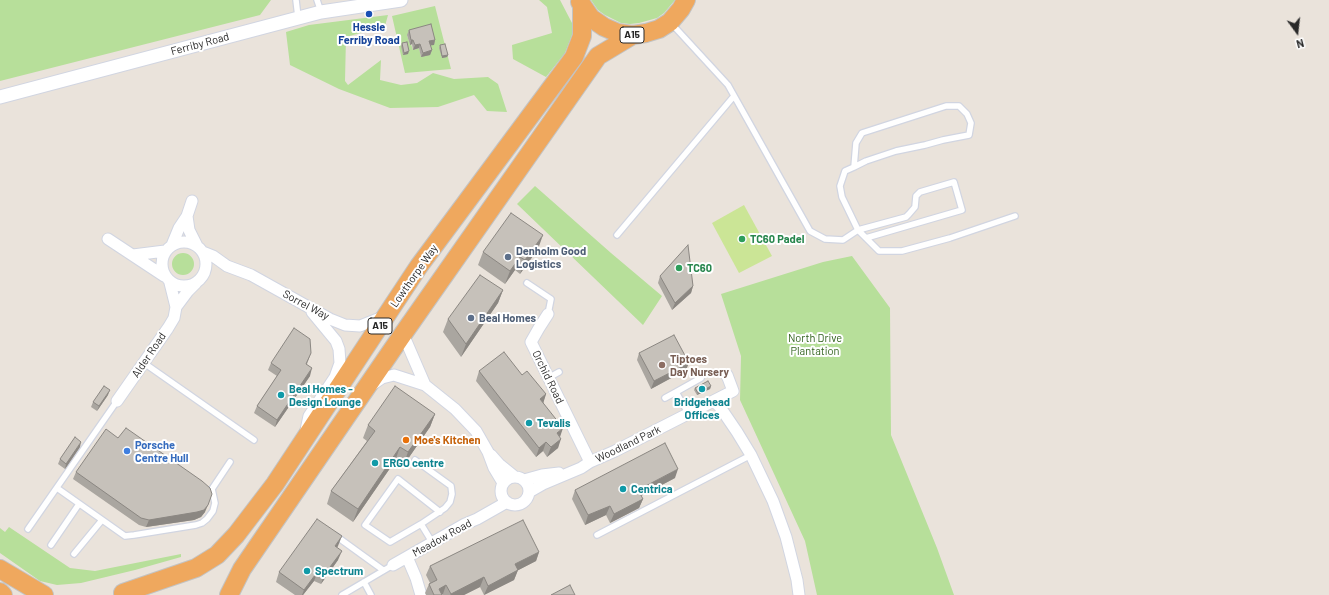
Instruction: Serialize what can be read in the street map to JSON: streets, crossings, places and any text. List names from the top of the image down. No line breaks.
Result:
{"streets":{"highway":["A15","Lowthorpe Way"],"street":["Ferriby Road","Sorrel Way","Alder Road","Orchid Road","Woodland Park","Meadow Road"]},"crossings":[["A15","Lowthorpe Way"],["Lowthorpe Way","Sorrel Way"],["Sorrel Way","Alder Road"],["Orchid Road","Woodland Park"],["Woodland Park","Meadow Road"]],"parks":["North Drive Plantation"],"places":["Hessle Ferriby Road","TC60 Padel","Denholm Good Logistics","TC60","Beal Homes","Tiptoes Day Nursery","Bridgehead Offices","Beal Homes - Design Lounge","Tevalis","Moe's Kitchen","Porsche Centre Hull","ERGO centre","Centrica","Spectrum"],"north":"bottom"}
